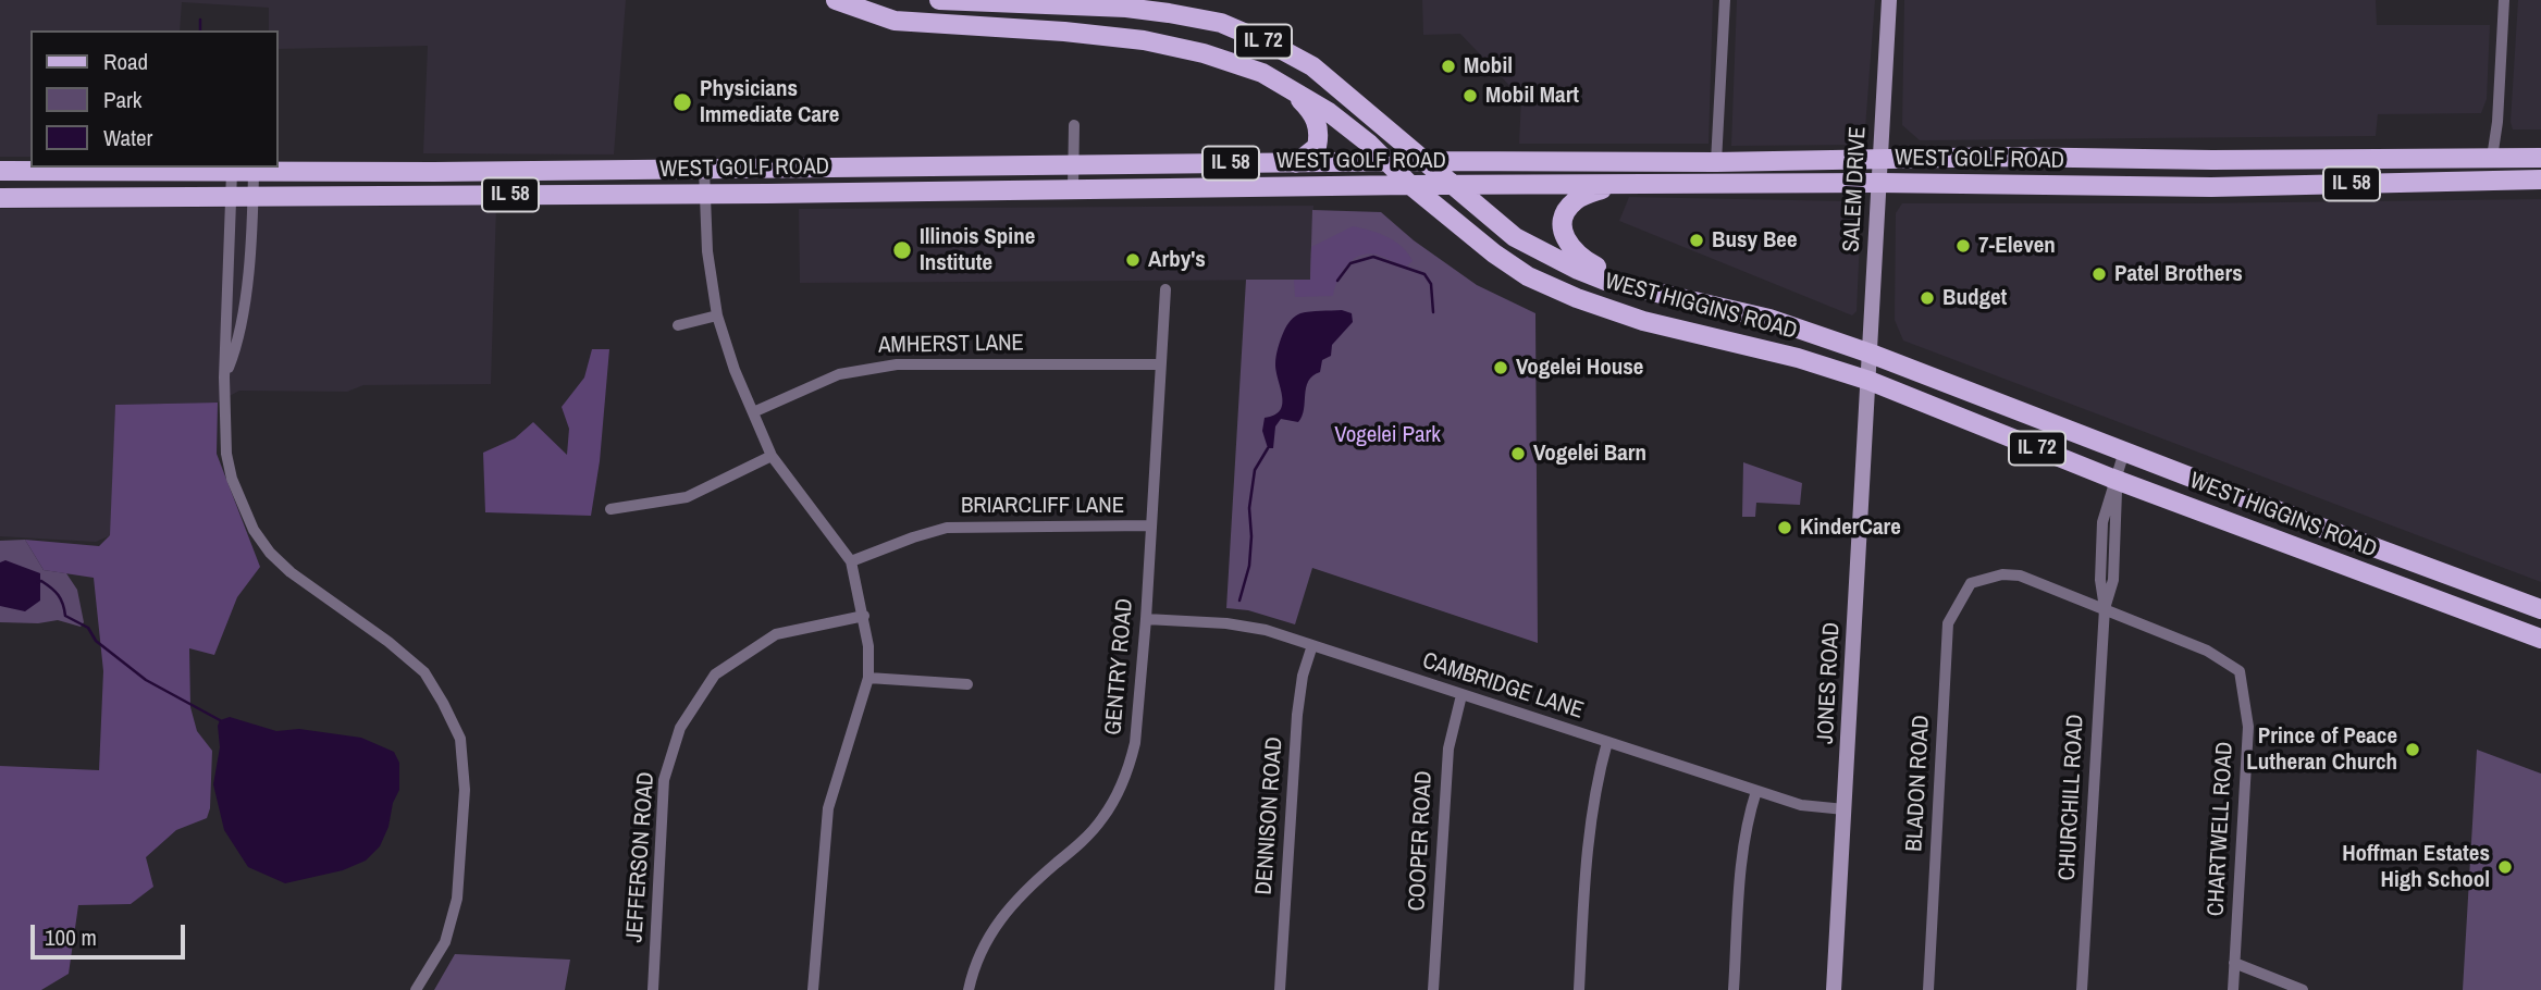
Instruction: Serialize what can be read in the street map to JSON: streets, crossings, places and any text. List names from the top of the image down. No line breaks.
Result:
{"streets":{"main road":["IL 72","WEST GOLF ROAD","IL 58","WEST HIGGINS ROAD"],"street":["SALEM DRIVE","AMHERST LANE","BRIARCLIFF LANE","GENTRY ROAD","JONES ROAD","CAMBRIDGE LANE","BLADON ROAD","CHURCHILL ROAD","DENNISON ROAD","CHARTWELL ROAD","COOPER ROAD","JEFFERSON ROAD"]},"crossings":[["WEST GOLF ROAD","SALEM DRIVE"],["WEST GOLF ROAD","WEST HIGGINS ROAD"],["SALEM DRIVE","WEST HIGGINS ROAD"],["SALEM DRIVE","JONES ROAD"],["WEST HIGGINS ROAD","JONES ROAD"],["WEST HIGGINS ROAD","CHURCHILL ROAD"],["AMHERST LANE","GENTRY ROAD"],["BRIARCLIFF LANE","GENTRY ROAD"],["GENTRY ROAD","CAMBRIDGE LANE"],["JONES ROAD","CAMBRIDGE LANE"],["CAMBRIDGE LANE","DENNISON ROAD"],["CAMBRIDGE LANE","COOPER ROAD"],["BLADON ROAD","CHURCHILL ROAD"],["BLADON ROAD","CHARTWELL ROAD"],["CHURCHILL ROAD","CHARTWELL ROAD"]],"parks":["Vogelei Park"],"places":["Mobil","Mobil Mart","Physicians Immediate Care","Busy Bee","7-Eleven","Illinois Spine Institute","Arby's","Patel Brothers","Budget","Vogelei House","Vogelei Barn","KinderCare","Prince of Peace Lutheran Church","Hoffman Estates High School"],"legend":["Road","Park","Water"],"scale_bar":"100 m"}
